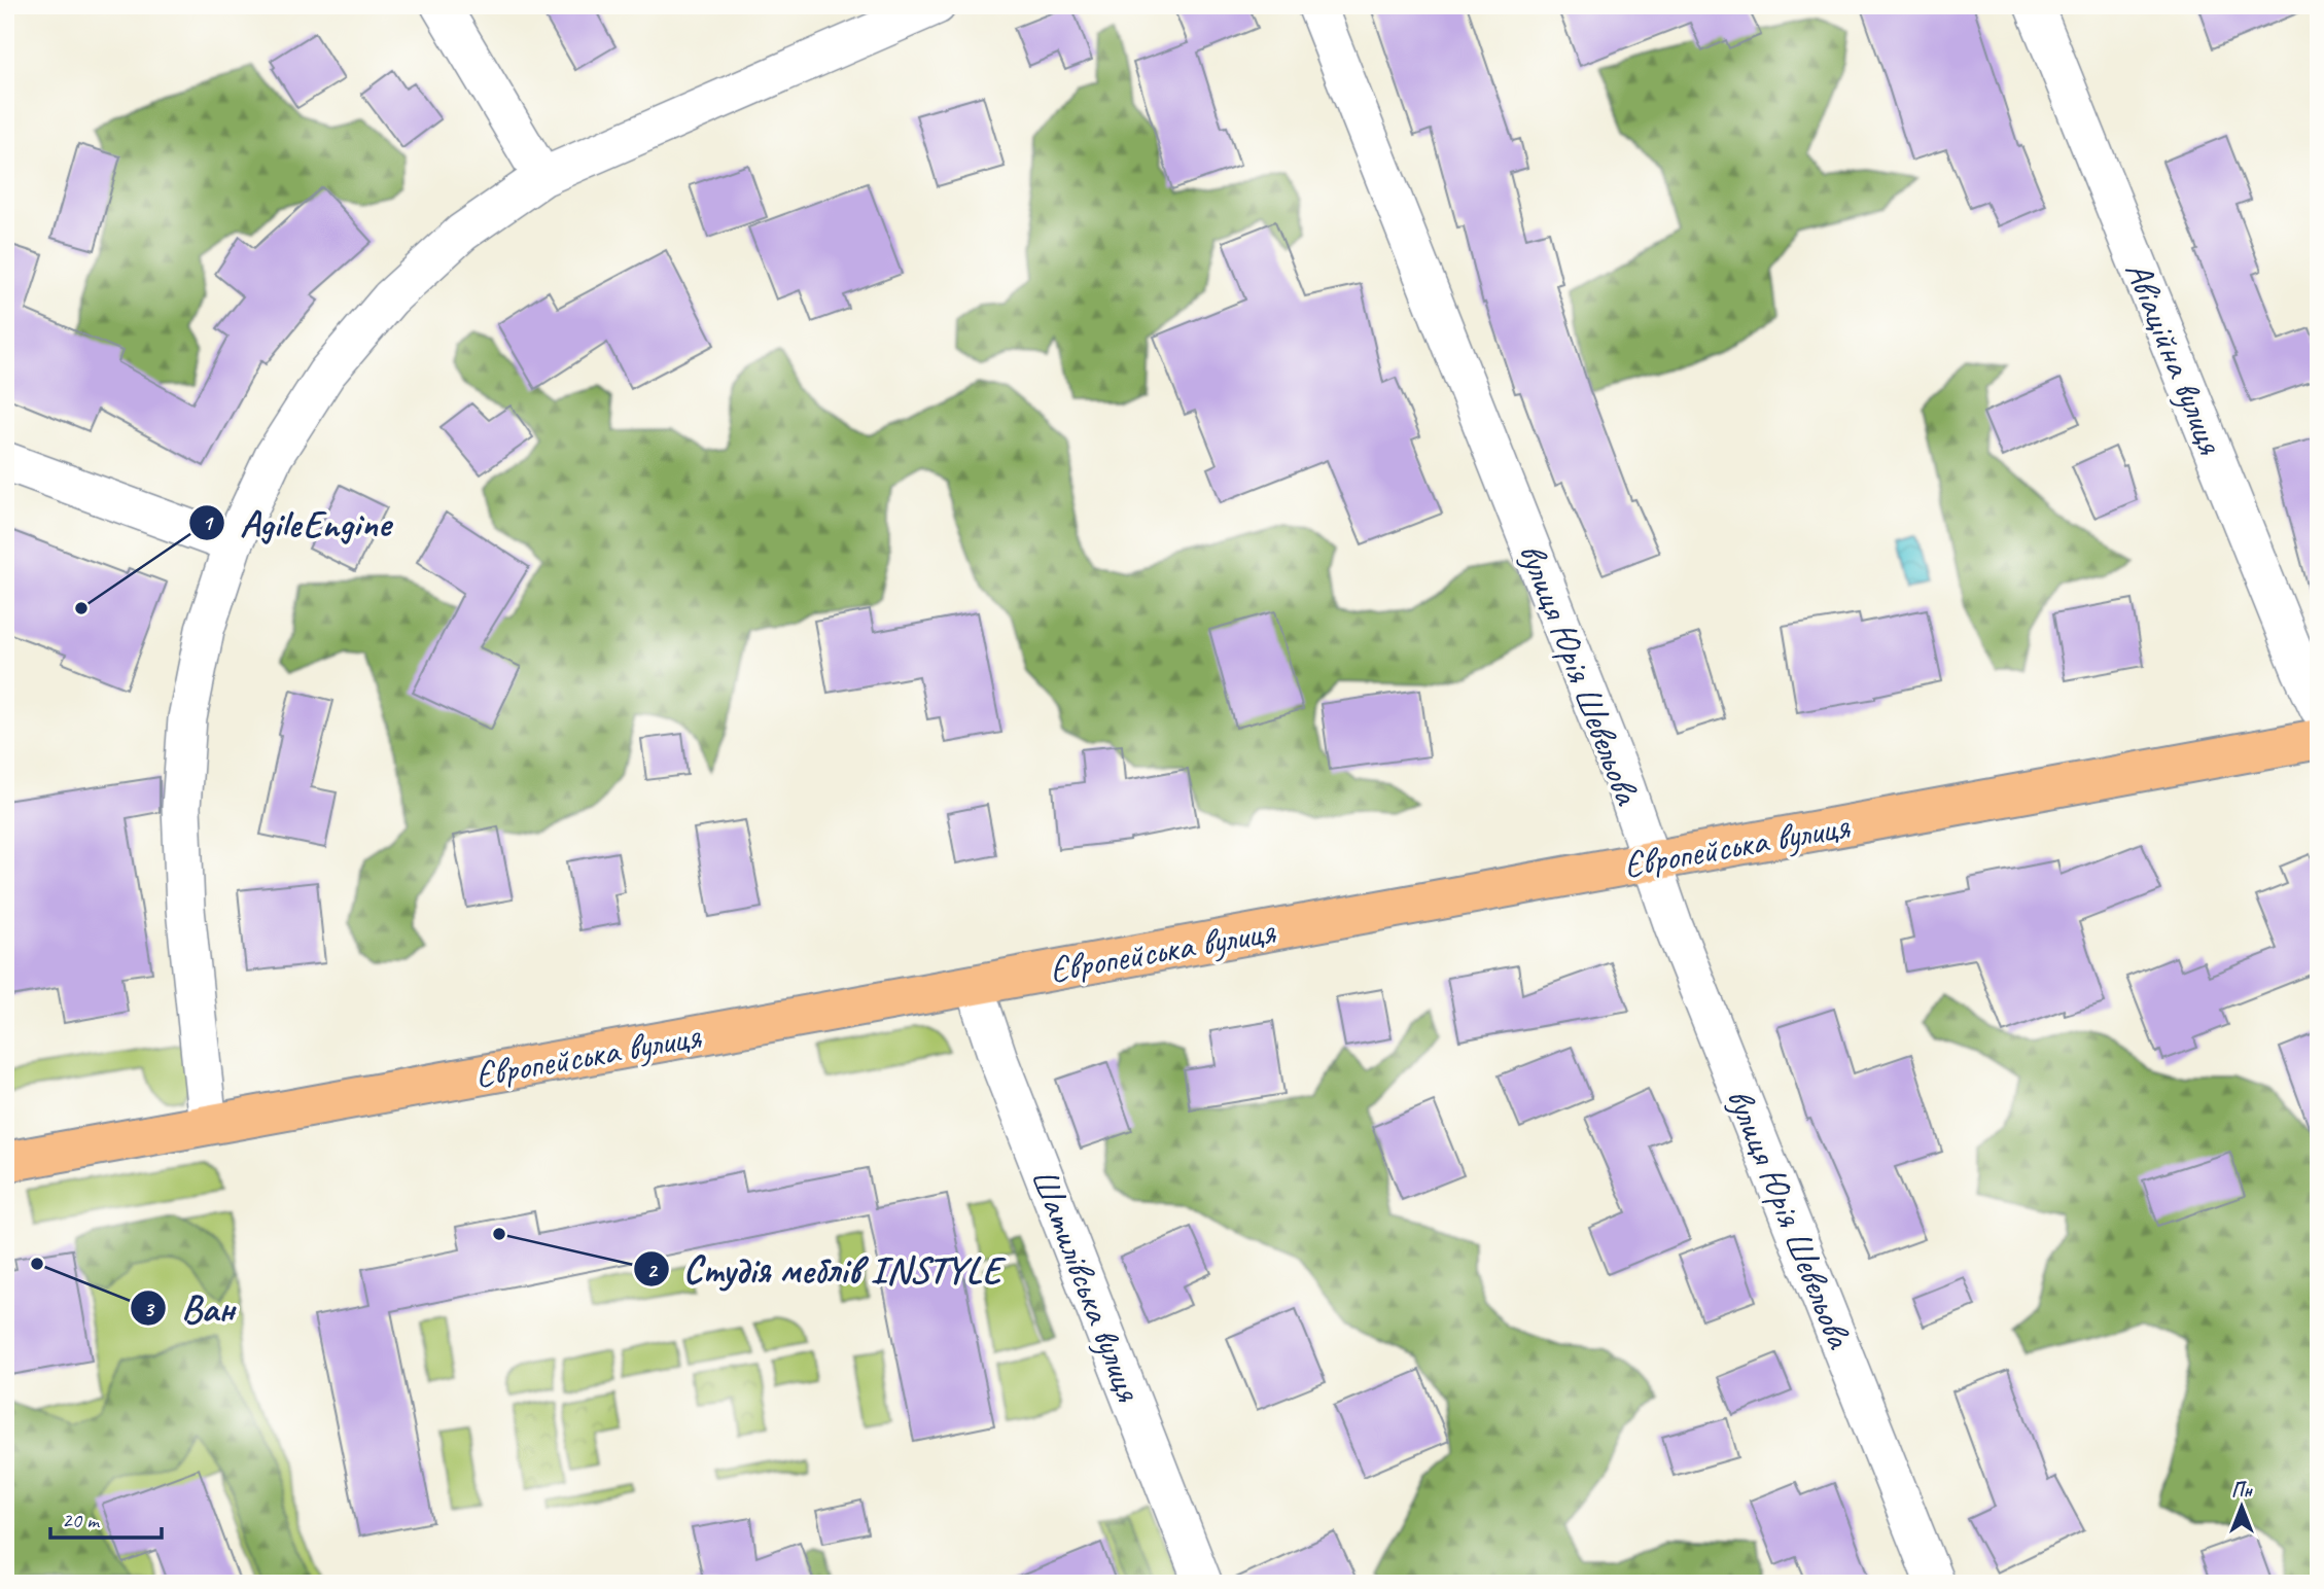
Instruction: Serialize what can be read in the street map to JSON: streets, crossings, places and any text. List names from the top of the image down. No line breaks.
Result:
{"streets":{"main road":["Європейська вулиця"],"street":["Авіаційна вулиця","вулиця Юрія Шевельова","Шатилівська вулиця"]},"crossings":[["вулиця Юрія Шевельова","Європейська вулиця"],["Європейська вулиця","Шатилівська вулиця"]],"places":["AgileEngine","Студія меблів INSTYLE","Ван"],"scale_bar":"20 m","north":"top"}
